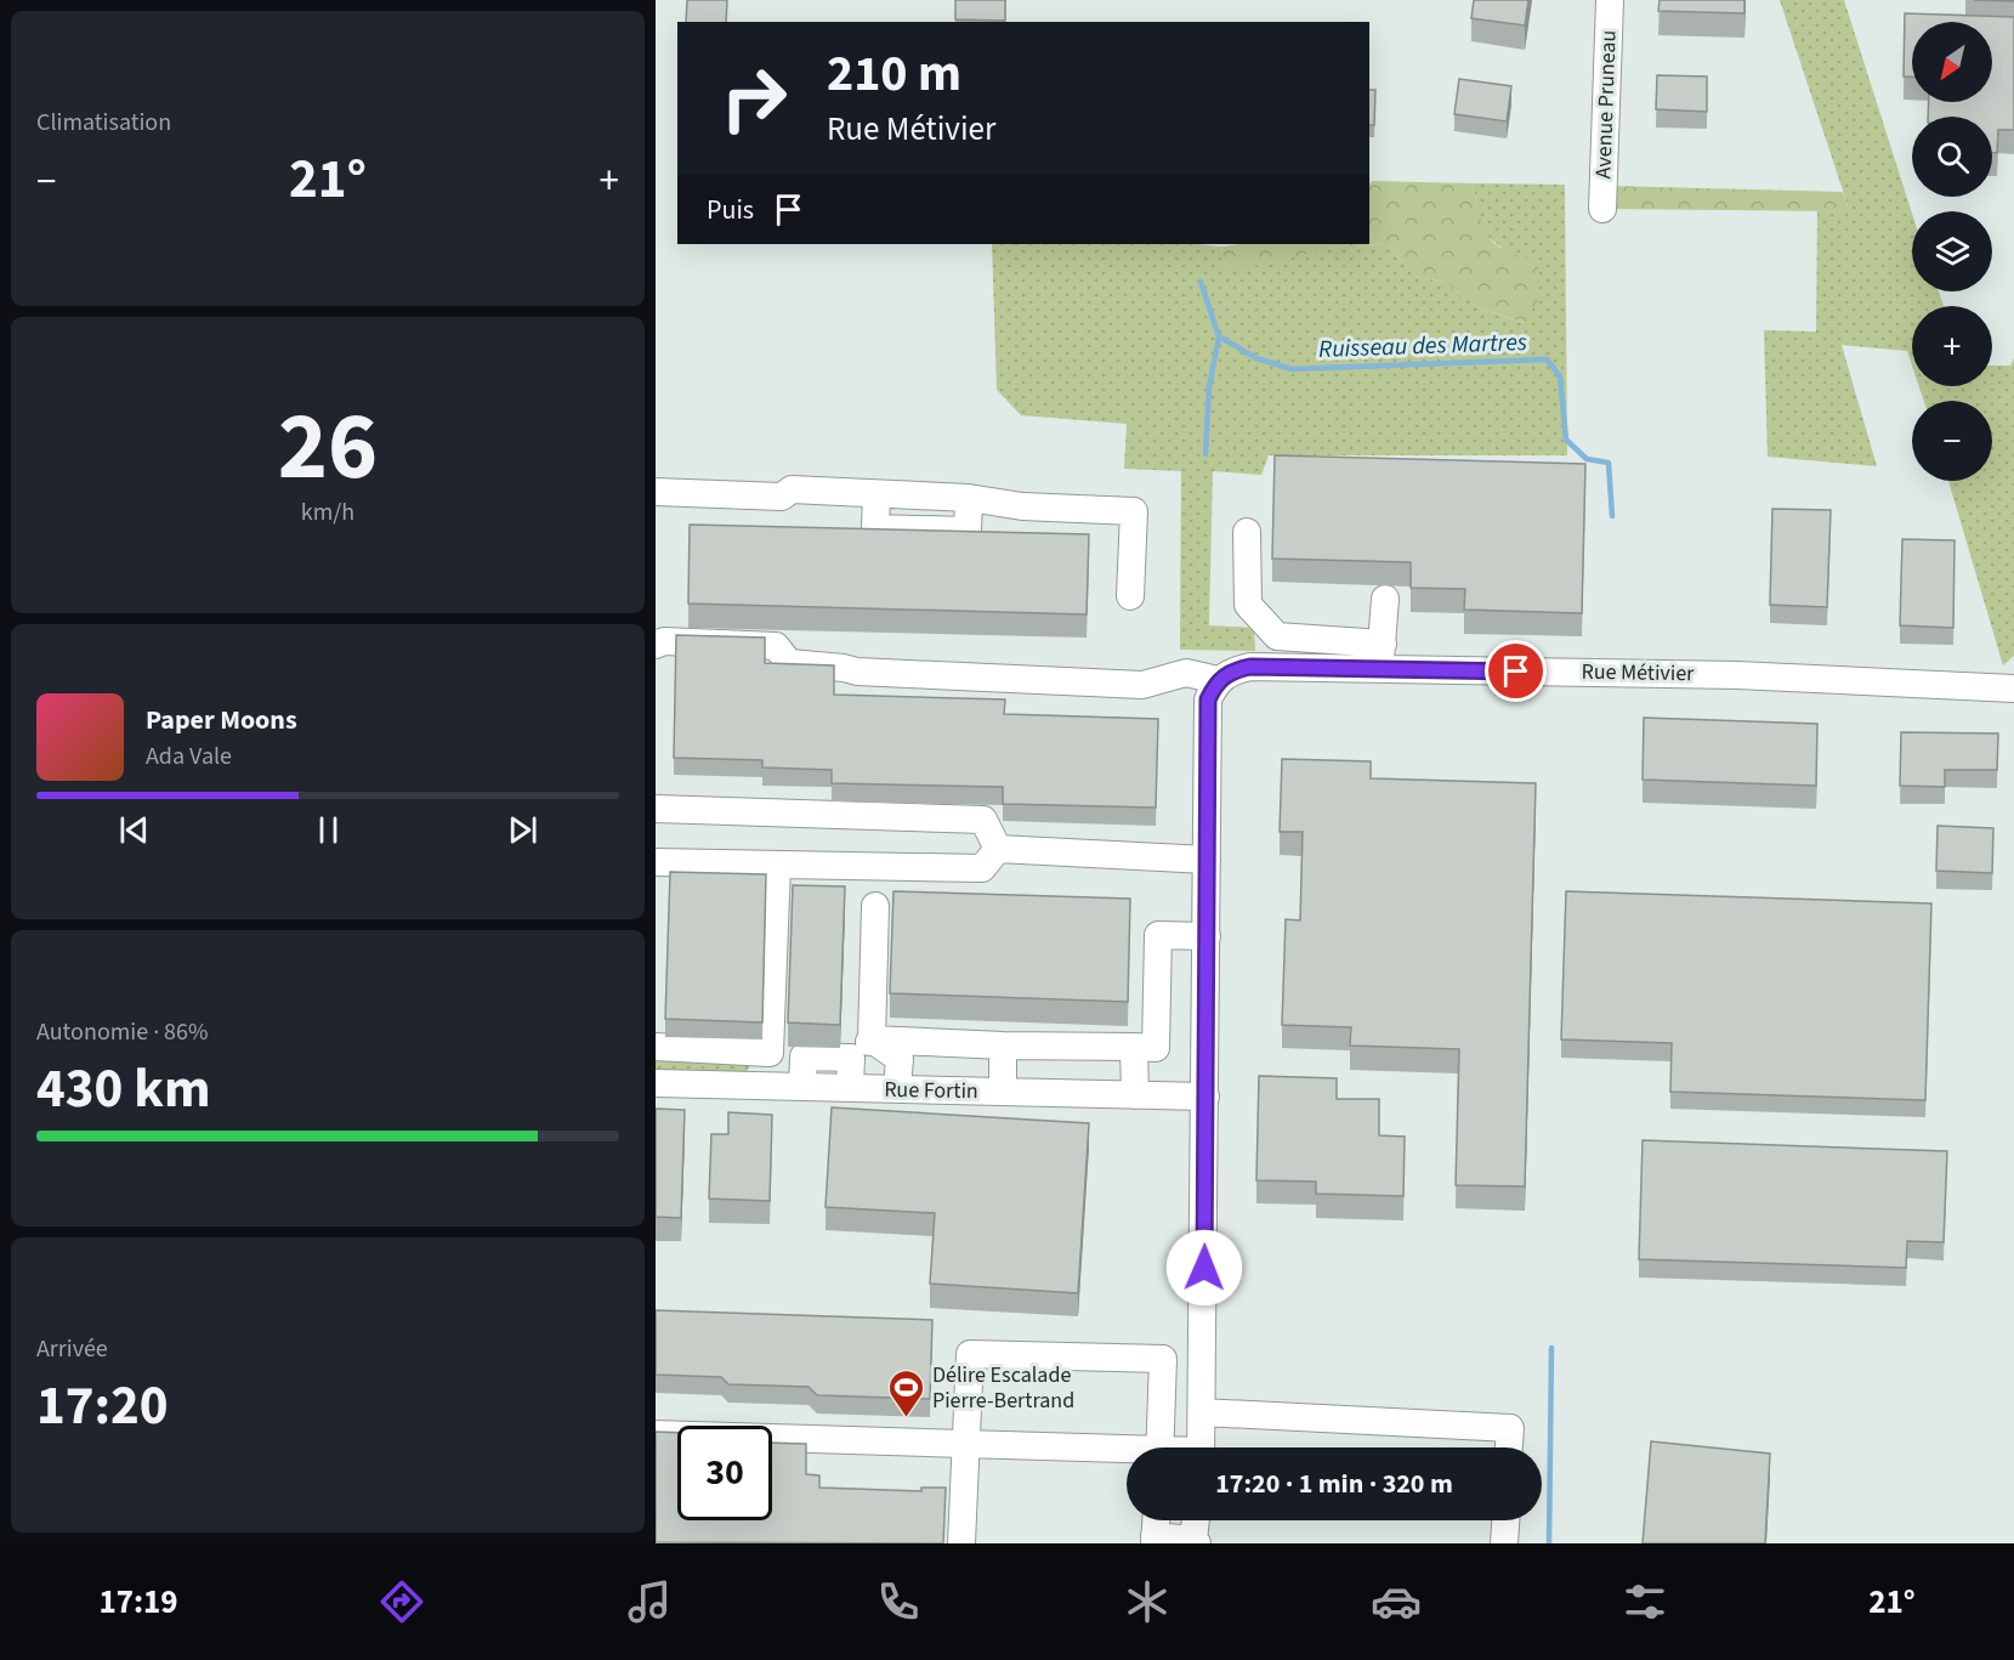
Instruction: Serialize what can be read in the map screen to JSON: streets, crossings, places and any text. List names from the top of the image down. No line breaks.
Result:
{"streets":{"street":["Avenue Pruneau","Rue Métivier","Rue Fortin"]},"water":["Ruisseau des Martres"],"places":{"sports":["Délire Escalade Pierre-Bertrand"]},"north":"bottom left","page":{"tile":["Climatisation",["26","km/h"],["Autonomie · 86%","430 km"],["Arrivée","17:20"]],"map_buttons":["+","−"],"turn":["210 m","Rue Métivier"],"heat":["−","21°","+"],"then":"Puis","song":["Paper Moons","Ada Vale"],"limit":"30","trip":"17:20 · 1 min · 320 m","tabs":["17:19","21°"]}}
